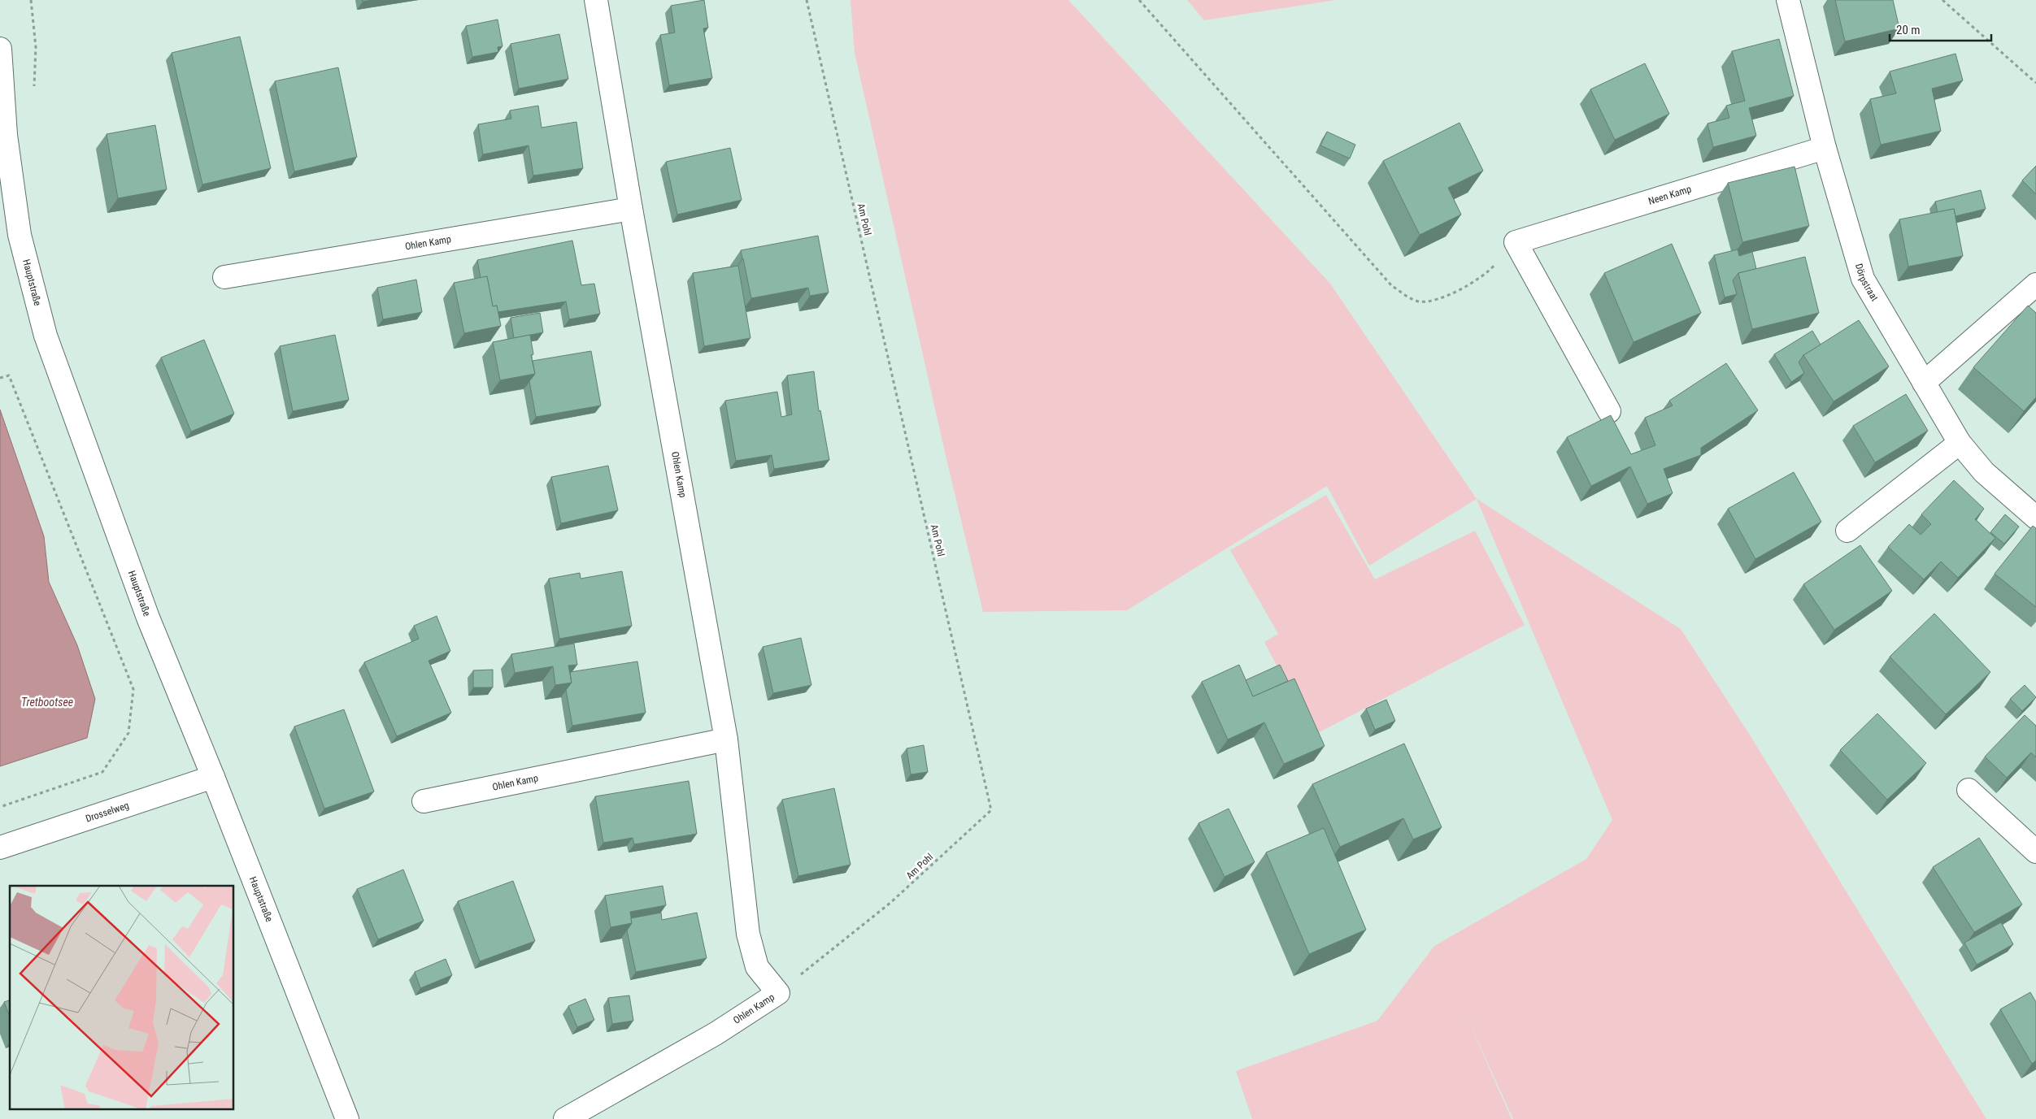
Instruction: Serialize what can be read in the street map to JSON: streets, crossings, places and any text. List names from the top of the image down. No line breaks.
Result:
{"streets":{"street":["Neen Kamp","Ohlen Kamp","Hauptstraße","Dörpstraat","Drosselweg"],"path":["Am Pohl"]},"crossings":[["Neen Kamp","Dörpstraat"],["Am Pohl","Ohlen Kamp"],["Hauptstraße","Drosselweg"]],"water":["Tretbootsee"],"scale_bar":"20 m"}
